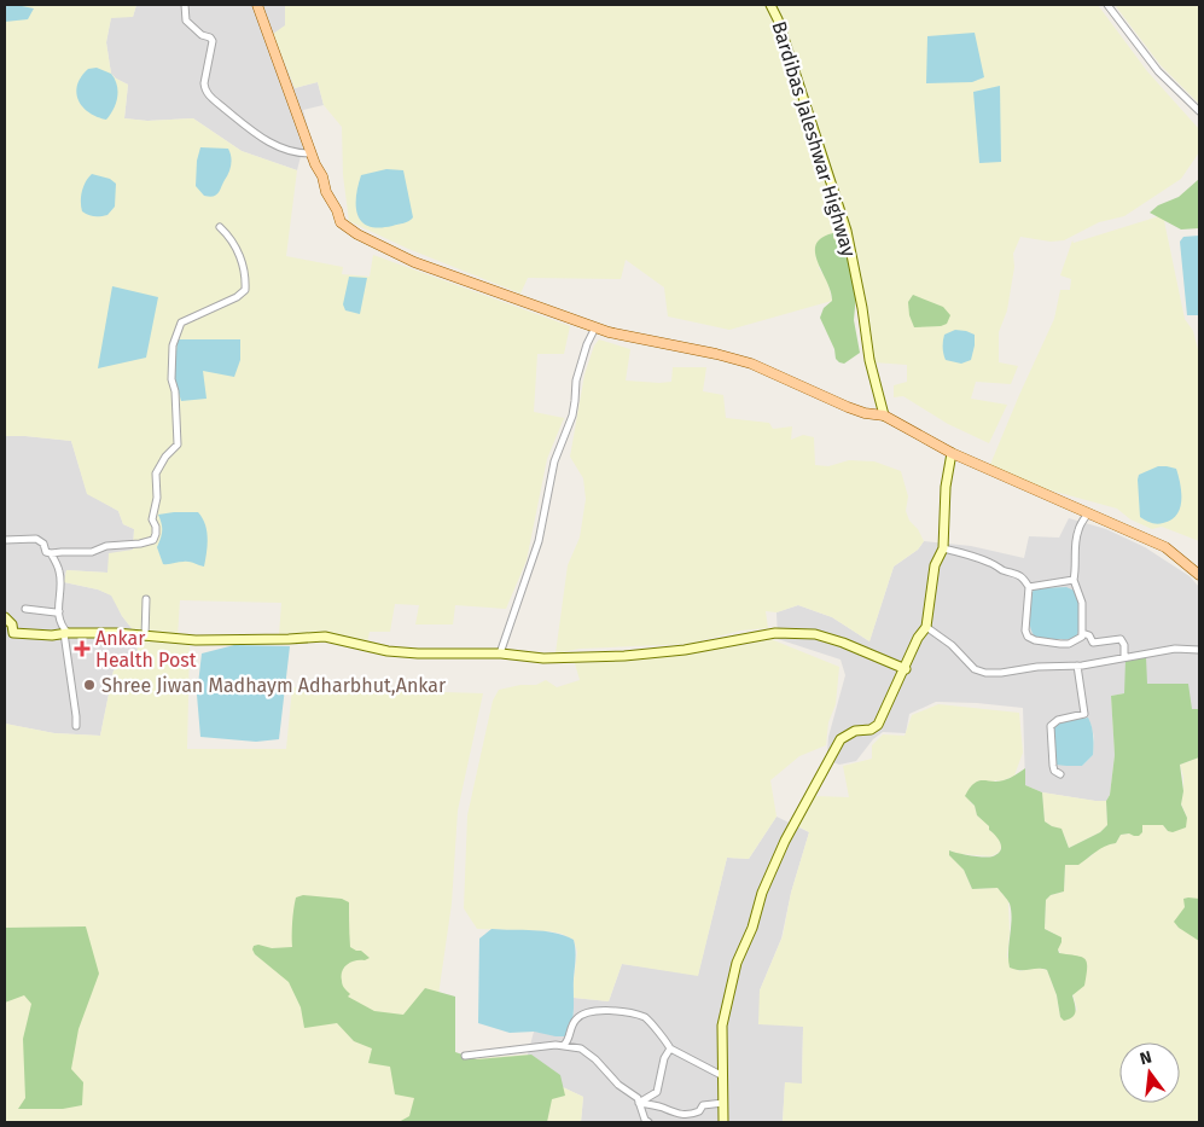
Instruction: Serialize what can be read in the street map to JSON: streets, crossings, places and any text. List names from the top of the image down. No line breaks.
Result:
{"streets":{"street":["Bardibas Jaleshwar Highway"]},"places":{"health":["Ankar Health Post"],"other":["Shree Jiwan Madhaym Adharbhut,Ankar"]},"north":"top"}
